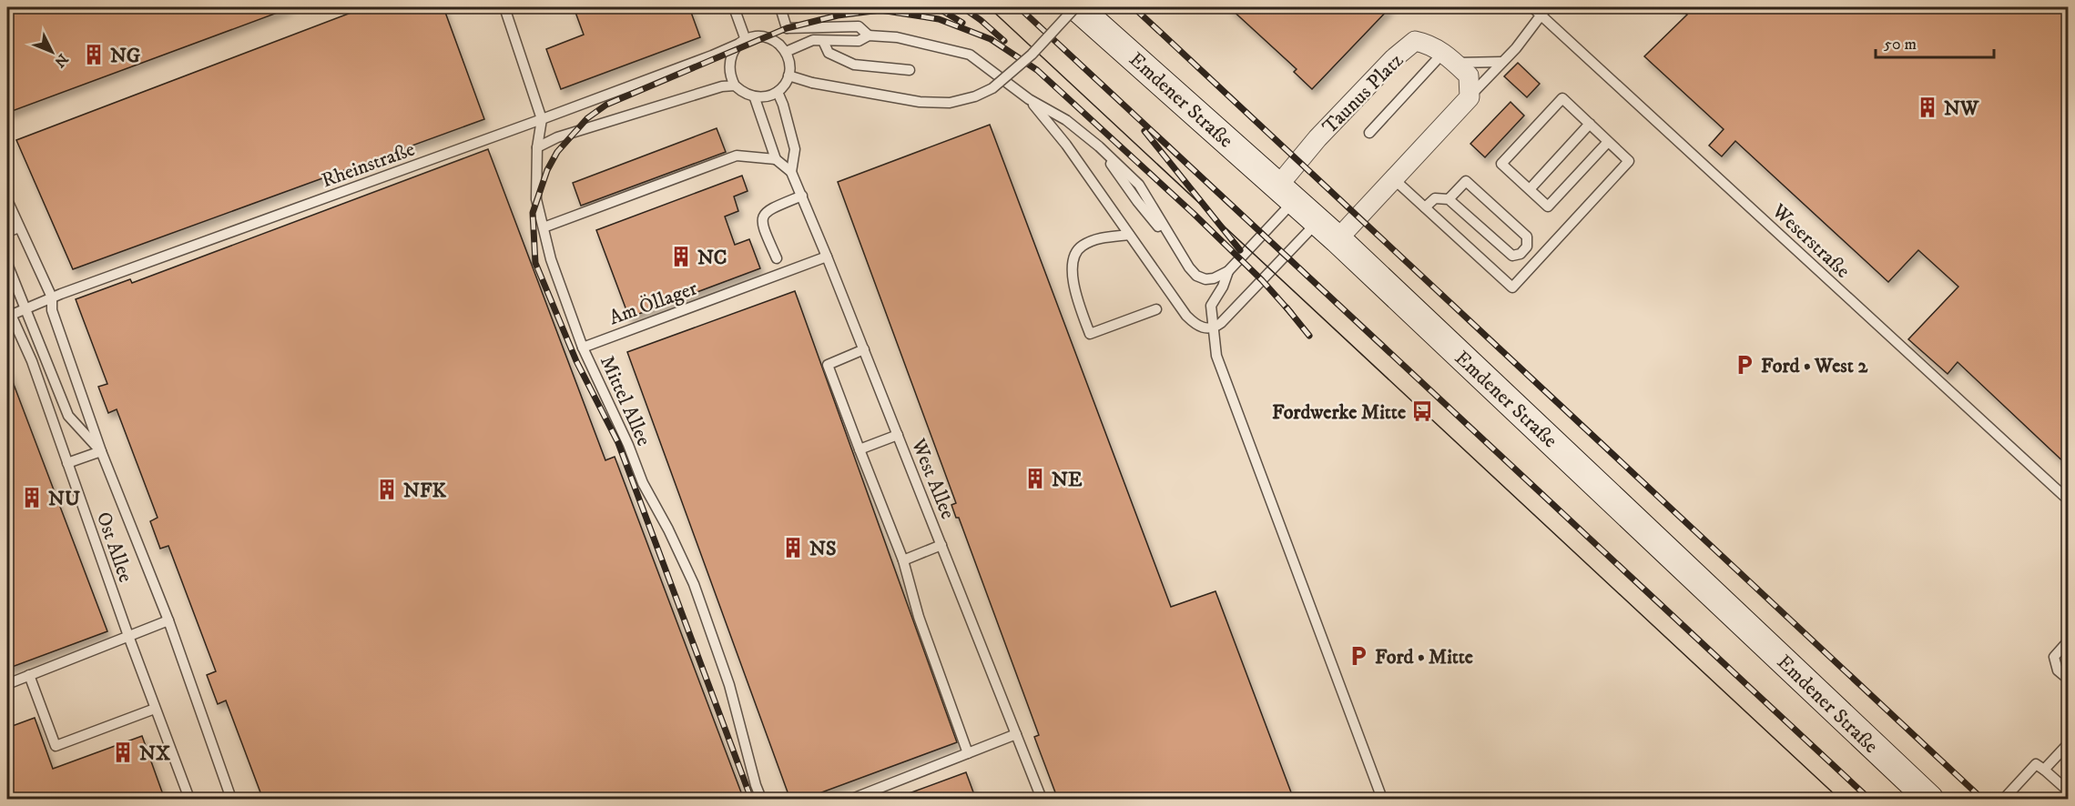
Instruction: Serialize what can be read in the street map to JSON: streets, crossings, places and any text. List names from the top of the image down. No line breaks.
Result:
{"streets":{"street":["Taunus Platz","Emdener Straße"],"lane":["Rheinstraße","Weserstraße","Am Öllager","Mittel Allee","West Allee","Ost Allee"]},"crossings":[["Taunus Platz","Emdener Straße"],["Rheinstraße","Mittel Allee"],["Rheinstraße","West Allee"],["Rheinstraße","Ost Allee"],["Am Öllager","Mittel Allee"],["Am Öllager","West Allee"]],"places":{"building":["NG","NW","NC","NE","NFK","NU","NS","NX"],"parking":["Ford • West 2","Ford • Mitte"],"bus stop":["Fordwerke Mitte"]},"scale_bar":"50 m","north":"bottom right"}
